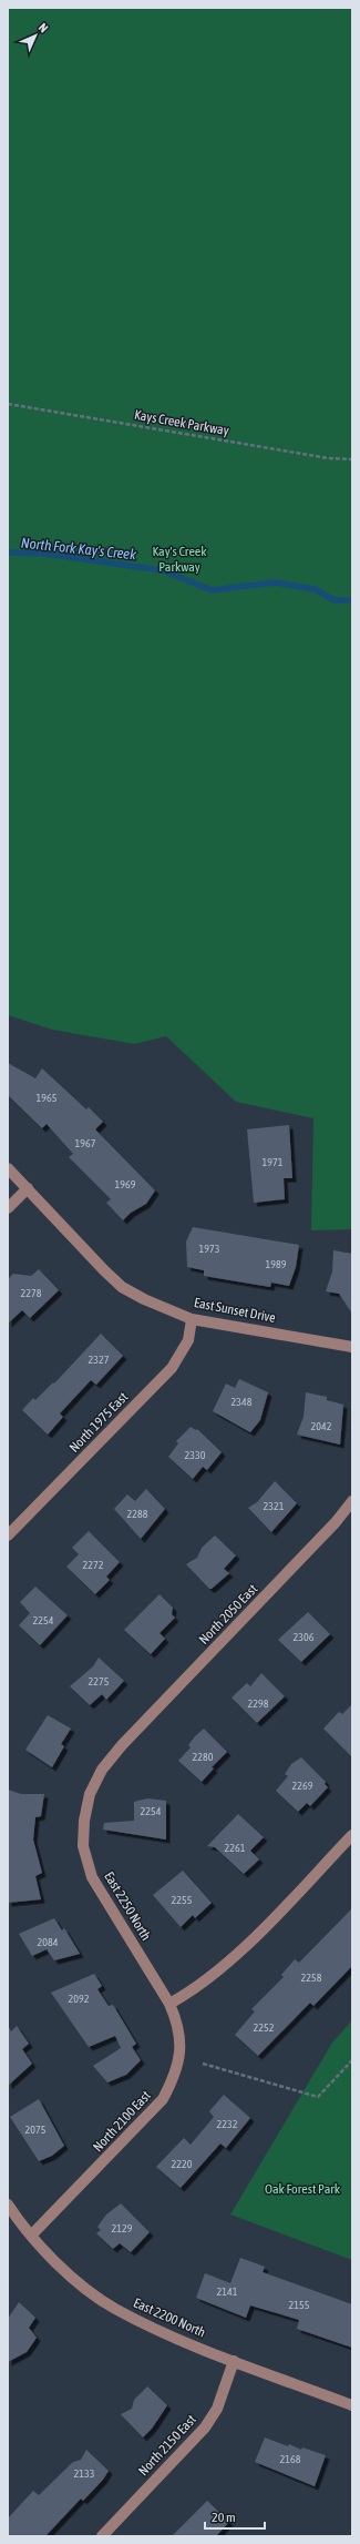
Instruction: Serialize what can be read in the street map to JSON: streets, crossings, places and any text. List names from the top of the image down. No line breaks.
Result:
{"streets":{"street":["East Sunset Drive","North 1975 East","North 2050 East","East 2250 North","North 2100 East","East 2200 North","North 2150 East"],"path":["Kays Creek Parkway"]},"crossings":[["East Sunset Drive","North 1975 East"],["North 2050 East","East 2250 North"],["East 2250 North","North 2100 East"],["North 2100 East","East 2200 North"],["East 2200 North","North 2150 East"]],"water":["North Fork Kay's Creek"],"parks":["Kay's Creek Parkway","Oak Forest Park"],"house_numbers":["1965","1967","1971","1969","1973","1989","2278","2327","2348","2042","2330","2321","2288","2272","2254","2306","2275","2298","2280","2269","2254","2261","2255","2084","2258","2092","2252","2232","2075","2220","2129","2141","2155","2168","2133"],"scale_bar":"20 m","north":"top right"}
